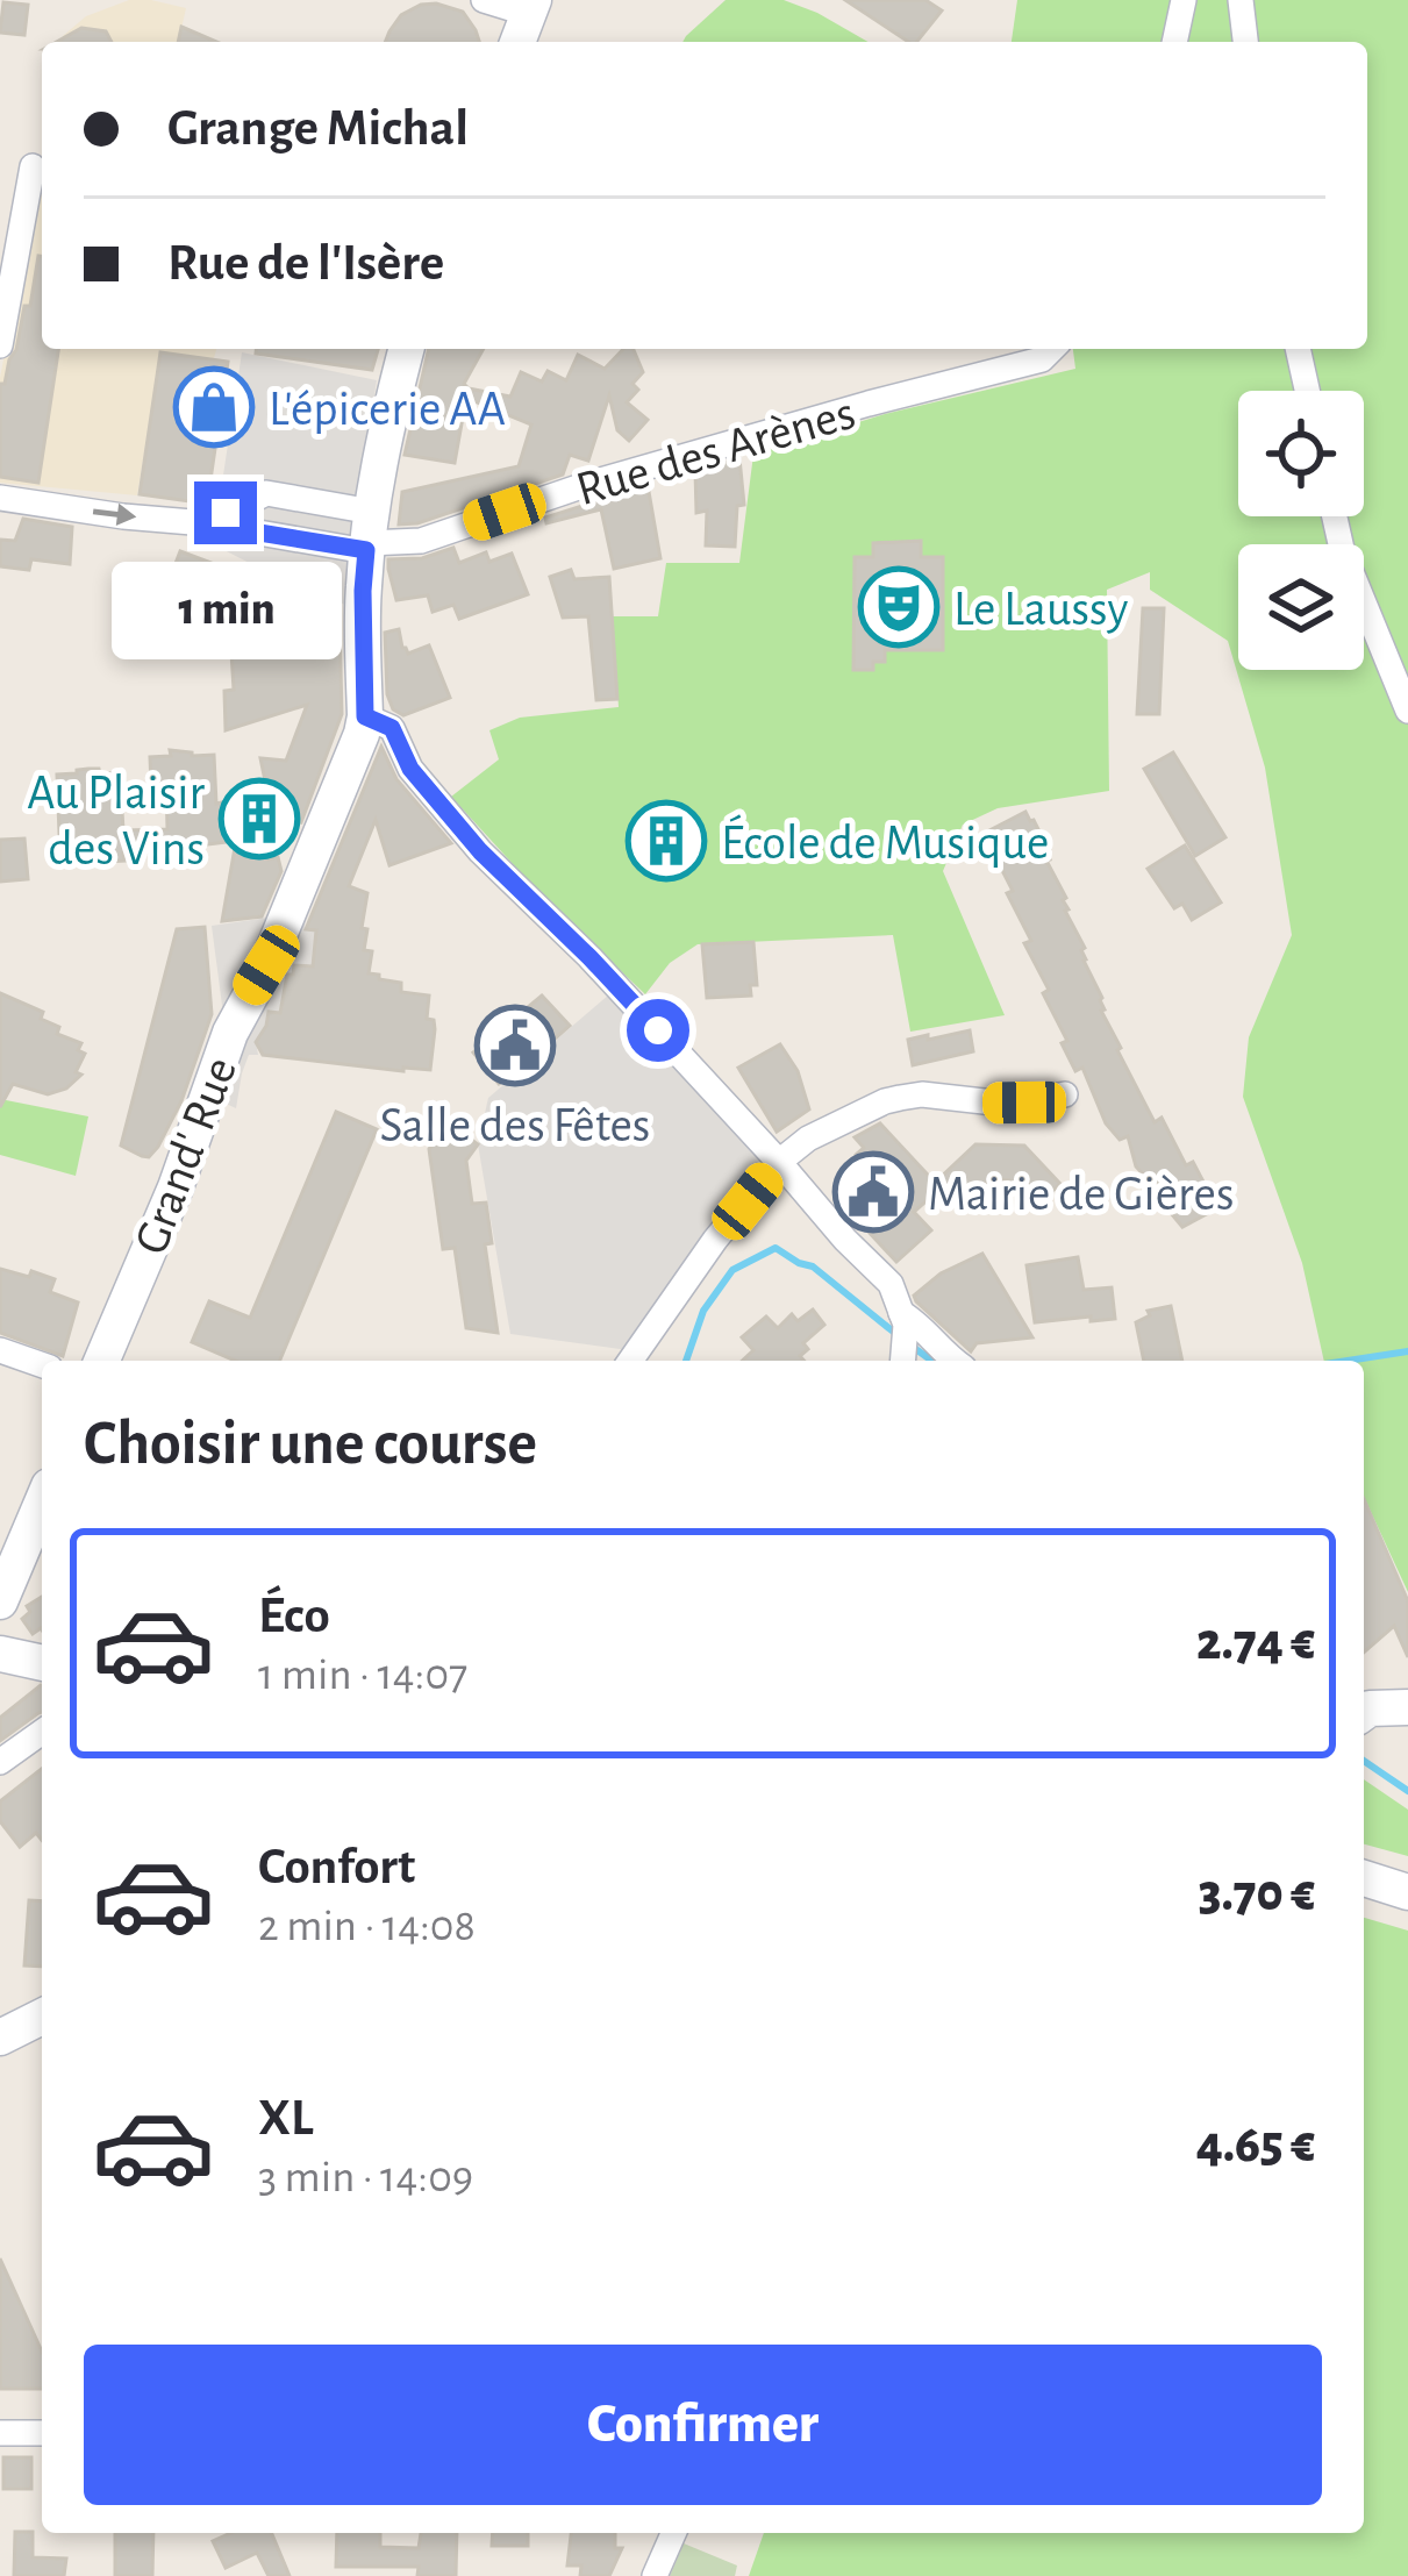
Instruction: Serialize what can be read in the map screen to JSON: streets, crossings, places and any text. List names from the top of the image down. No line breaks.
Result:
{"streets":{"main road":["Grand' Rue"],"street":["Rue des Arènes"]},"crossings":[["Rue des Arènes","Grand' Rue"]],"places":{"shop":["L'épicerie AA"],"theatre":["Le Laussy"],"building":["Au Plaisir des Vins","École de Musique"],"public building":["Salle des Fêtes","Mairie de Gières"]},"page":{"banner":["Grange Michal","Rue de l'Isère"],"bubble":"1 min","heading":"Choisir une course","list":[{"name":"Éco","note":"1 min · 14:07","value":"2.74 €"},{"name":"Confort","note":"2 min · 14:08","value":"3.70 €"},{"name":"XL","note":"3 min · 14:09","value":"4.65 €"}],"buttons":"Confirmer"}}
